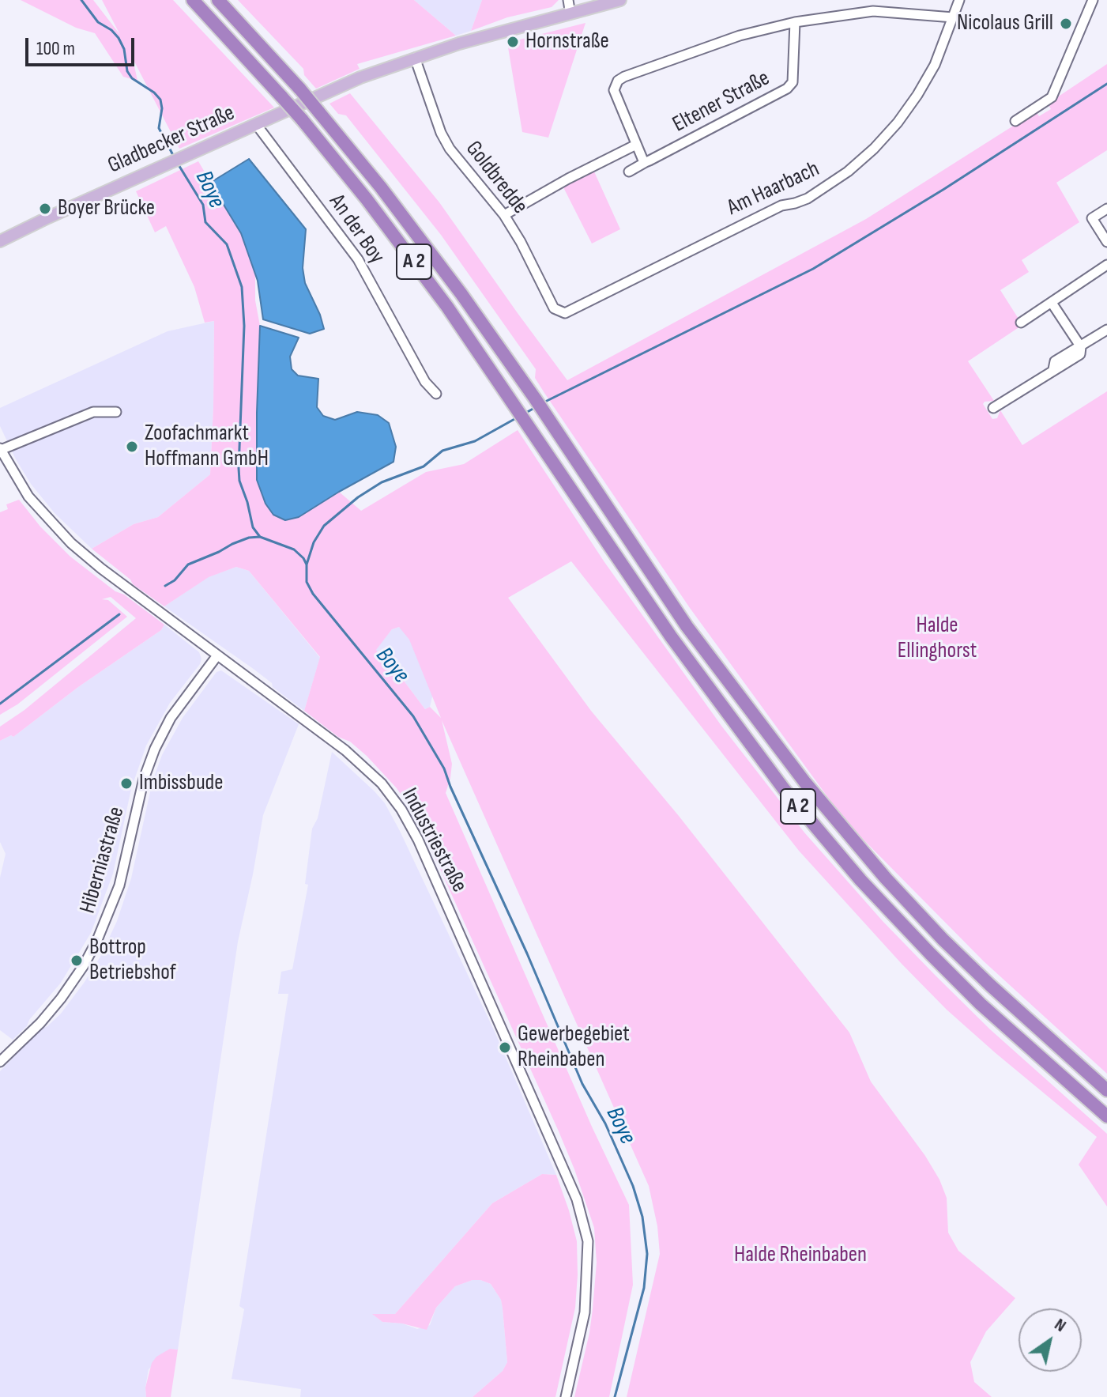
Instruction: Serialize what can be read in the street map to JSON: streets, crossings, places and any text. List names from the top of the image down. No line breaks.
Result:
{"streets":{"highway":["A 2"],"main road":["Gladbecker Straße"],"street":["Eltener Straße","Goldbredde","Am Haarbach","An der Boy","Industriestraße","Hiberniastraße"]},"crossings":[["Gladbecker Straße","Goldbredde"],["Gladbecker Straße","An der Boy"],["Goldbredde","Am Haarbach"],["Industriestraße","Hiberniastraße"]],"water":["Boye"],"parks":["Halde Ellinghorst","Halde Rheinbaben"],"places":["Nicolaus Grill","Hornstraße","Boyer Brücke","Zoofachmarkt Hoffmann GmbH","Imbissbude","Bottrop Betriebshof","Gewerbegebiet Rheinbaben"],"scale_bar":"100 m","north":"top right"}
